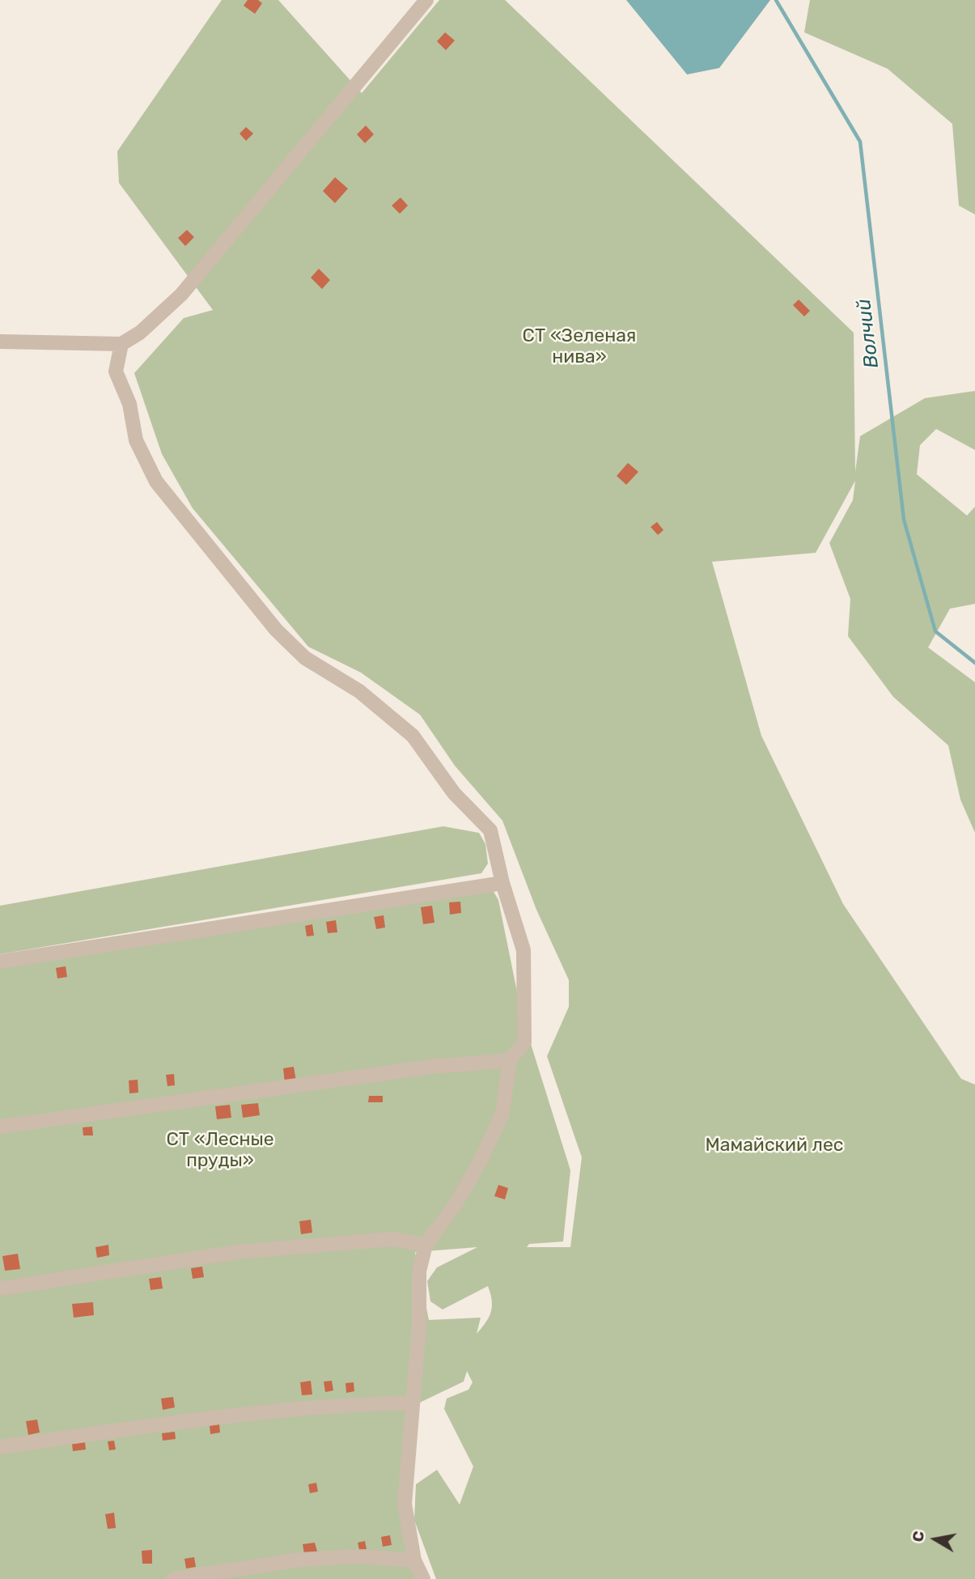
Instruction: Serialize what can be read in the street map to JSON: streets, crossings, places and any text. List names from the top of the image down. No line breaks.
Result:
{"water":["Волчий"],"parks":["СТ «Зеленая нива»","СТ «Лесные пруды»","Мамайский лес"],"north":"left"}
